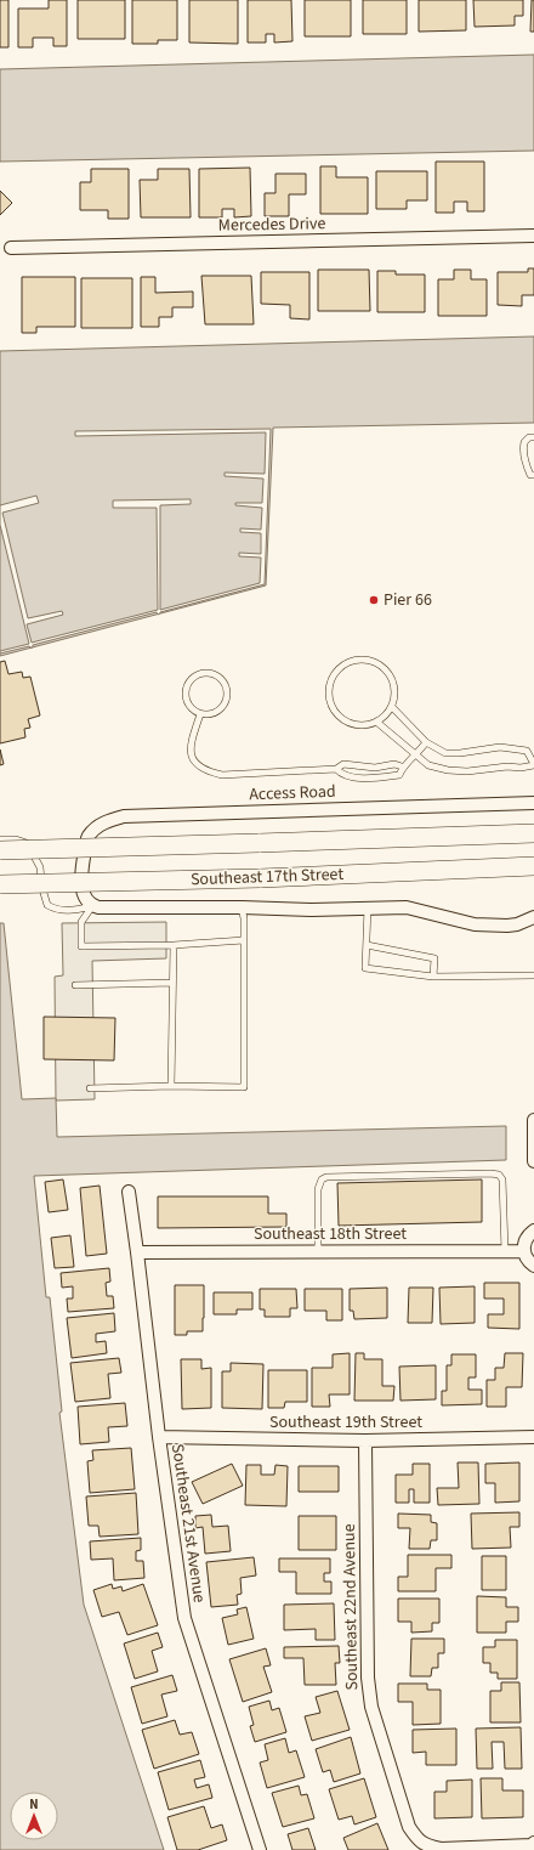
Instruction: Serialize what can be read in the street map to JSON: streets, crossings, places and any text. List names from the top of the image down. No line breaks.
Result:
{"streets":{"main road":["Southeast 17th Street"],"street":["Mercedes Drive","Access Road","Southeast 18th Street","Southeast 19th Street","Southeast 21st Avenue","Southeast 22nd Avenue"]},"crossings":[["Southeast 18th Street","Southeast 21st Avenue"],["Southeast 19th Street","Southeast 21st Avenue"],["Southeast 19th Street","Southeast 22nd Avenue"]],"places":["Pier 66"],"north":"top"}
